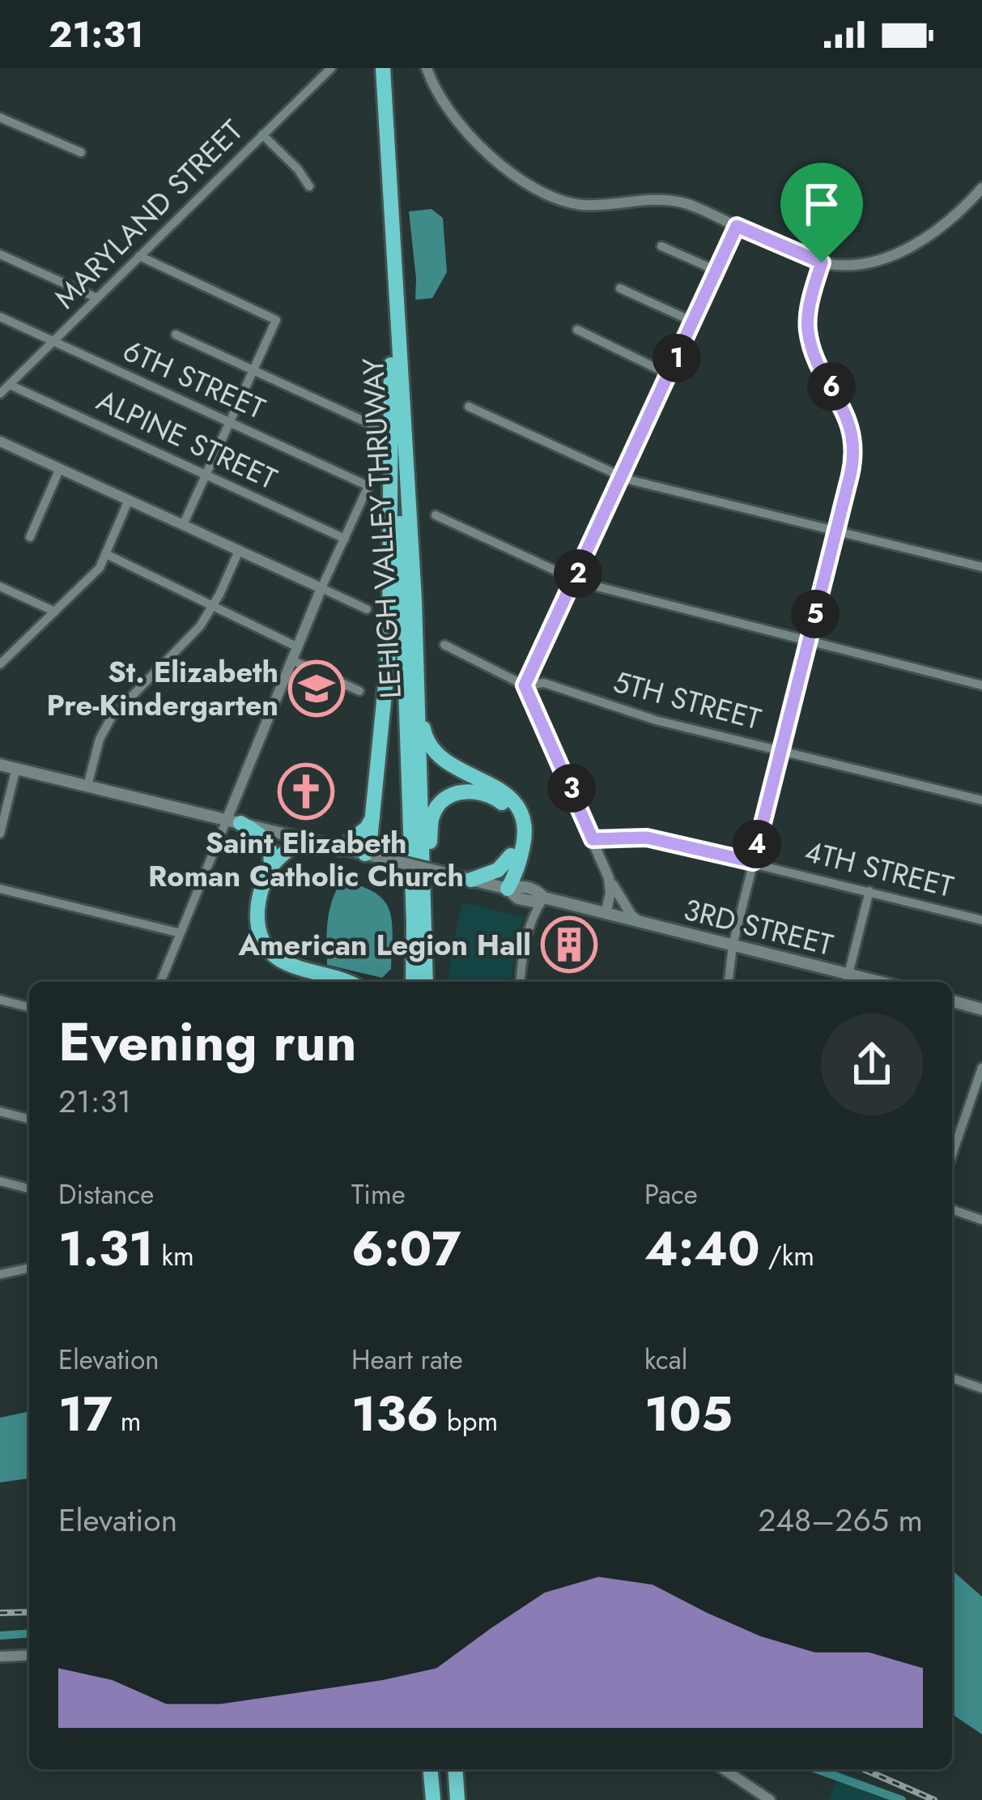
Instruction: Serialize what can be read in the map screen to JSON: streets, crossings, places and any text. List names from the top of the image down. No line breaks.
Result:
{"streets":{"highway":["LEHIGH VALLEY THRUWAY"],"main road":["3RD STREET"],"street":["MARYLAND STREET","6TH STREET","ALPINE STREET","5TH STREET","4TH STREET"]},"crossings":[["MARYLAND STREET","6TH STREET"],["MARYLAND STREET","ALPINE STREET"],["6TH STREET","ALPINE STREET"]],"places":{"school or university":["St. Elizabeth Pre-Kindergarten"],"church":["Saint Elizabeth Roman Catholic Church"],"building":["American Legion Hall"]},"page":{"status":"21:31","pins":["1","6","2","5","3","4"],"heading":["Evening run","21:31"],"stats":[["Distance","1.31 km"],["Time","6:07"],["Pace","4:40 /km"],["Elevation","17 m"],["Heart rate","136 bpm"],["kcal","105"]],"chart":["Elevation","248–265 m"]}}
